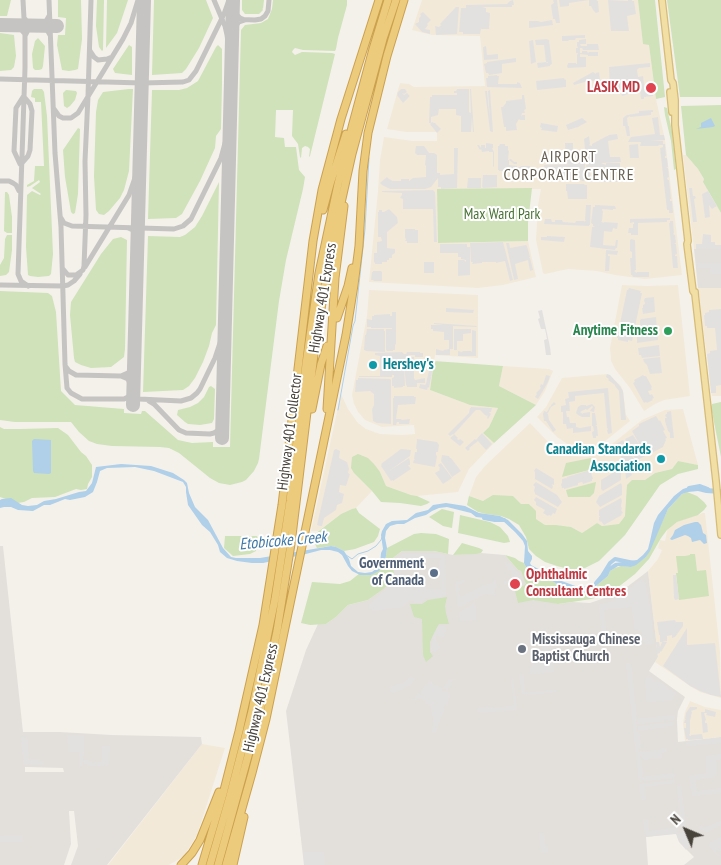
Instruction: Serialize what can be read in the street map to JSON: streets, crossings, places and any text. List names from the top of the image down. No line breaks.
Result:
{"streets":{"highway":["Highway 401 Express","Highway 401 Collector"]},"crossings":[["Highway 401 Express","Highway 401 Collector"]],"districts":["AIRPORT CORPORATE CENTRE"],"water":["Etobicoke Creek"],"parks":["Max Ward Park"],"places":["LASIK MD","Anytime Fitness","Hershey's","Canadian Standards Association","Government of Canada","Ophthalmic Consultant Centres","Mississauga Chinese Baptist Church"],"north":"top left"}
